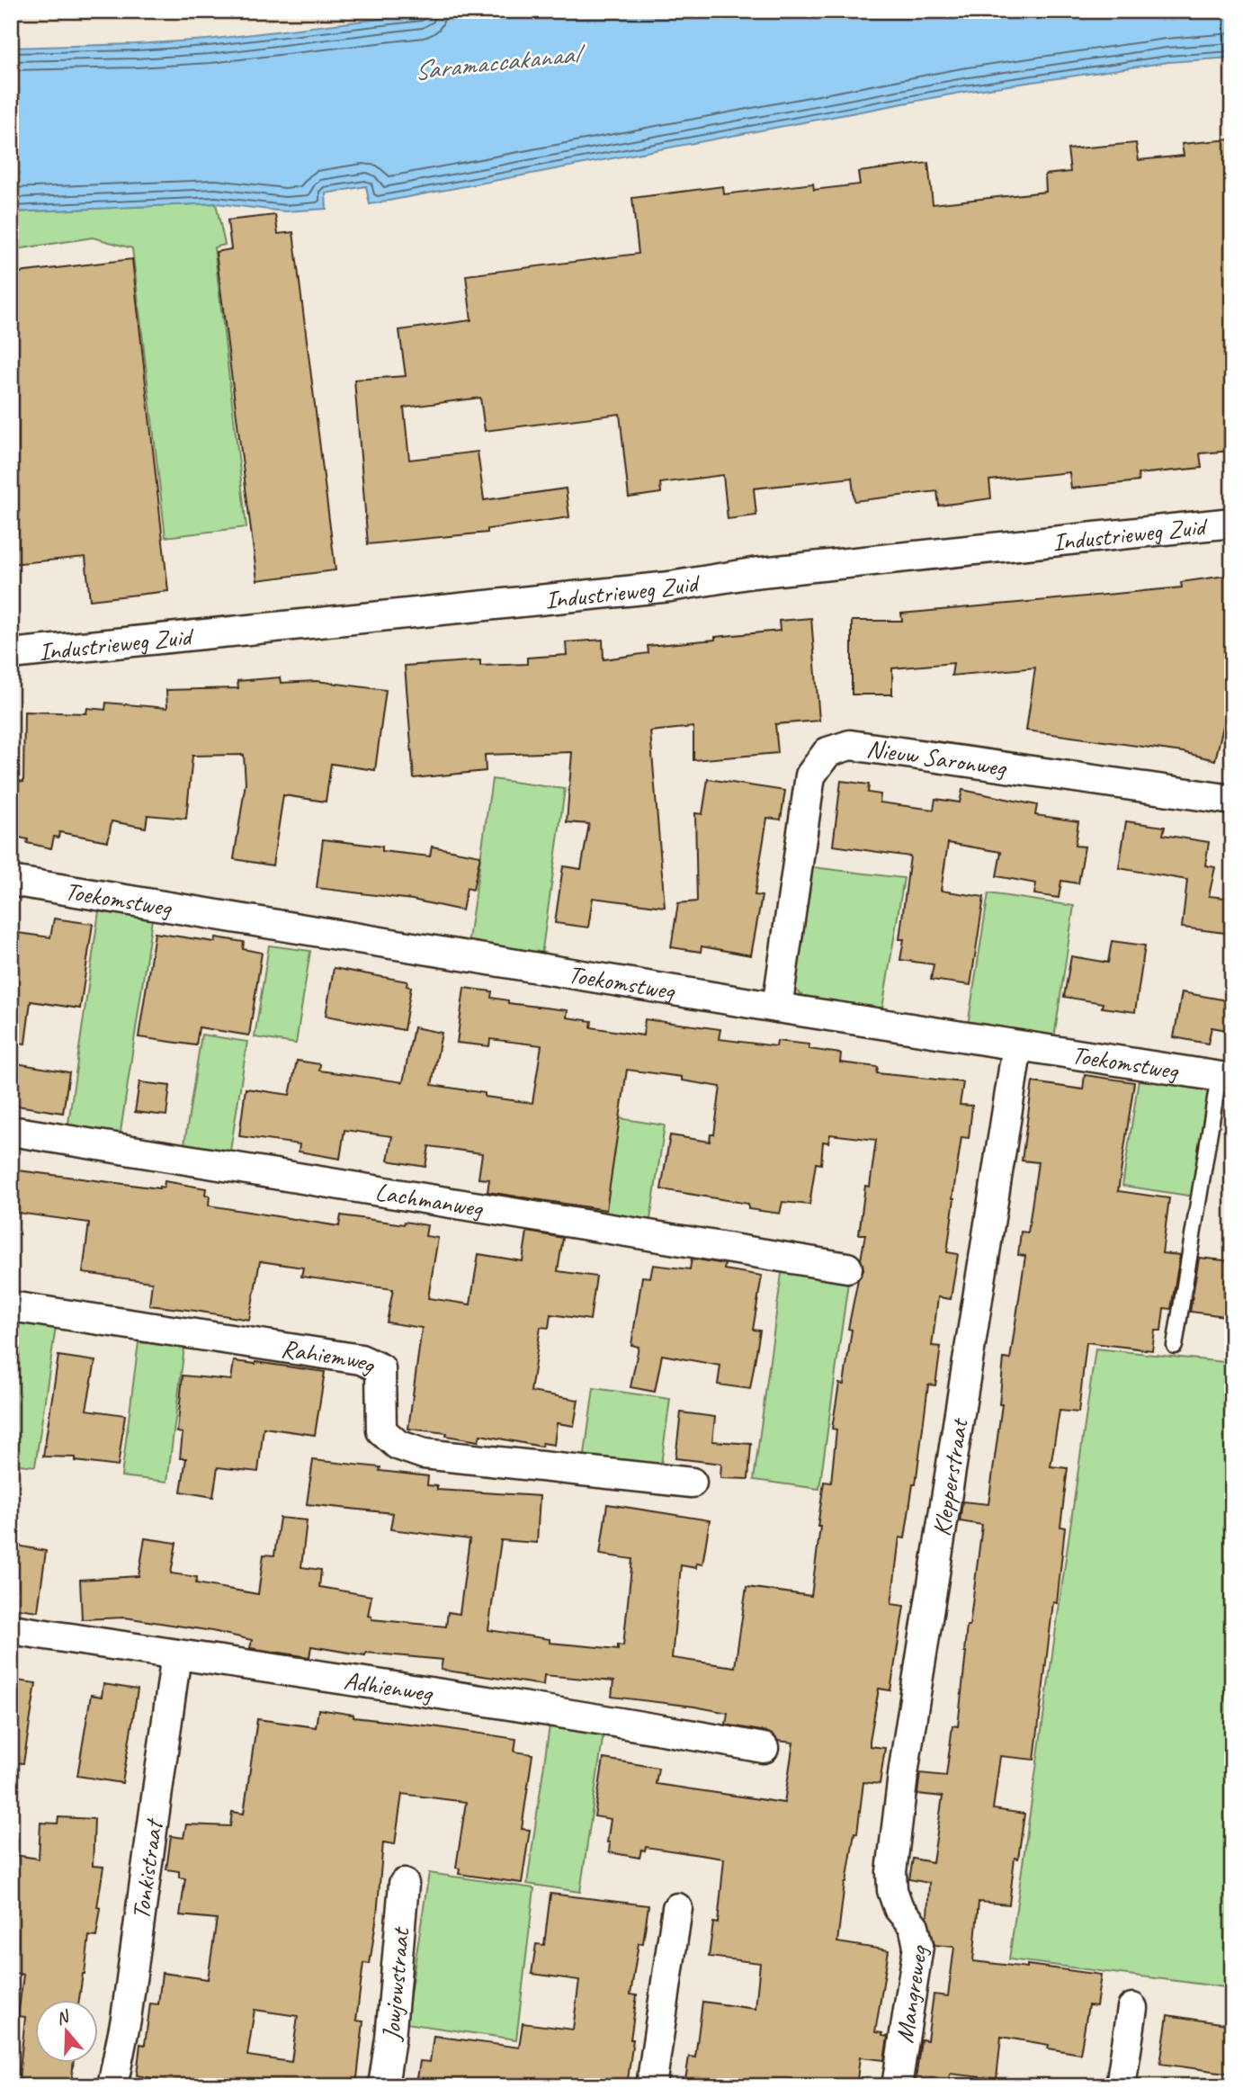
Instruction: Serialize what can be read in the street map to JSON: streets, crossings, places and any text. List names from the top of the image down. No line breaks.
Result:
{"streets":{"street":["Industrieweg Zuid","Nieuw Saronweg","Toekomstweg","Lachmanweg","Rahiemweg","Klepperstraat","Adhienweg","Tonkistraat","Jowjowstraat","Mangreweg"]},"crossings":[["Nieuw Saronweg","Toekomstweg"],["Toekomstweg","Klepperstraat"],["Klepperstraat","Mangreweg"],["Adhienweg","Tonkistraat"]],"water":["Saramaccakanaal"],"north":"top"}
